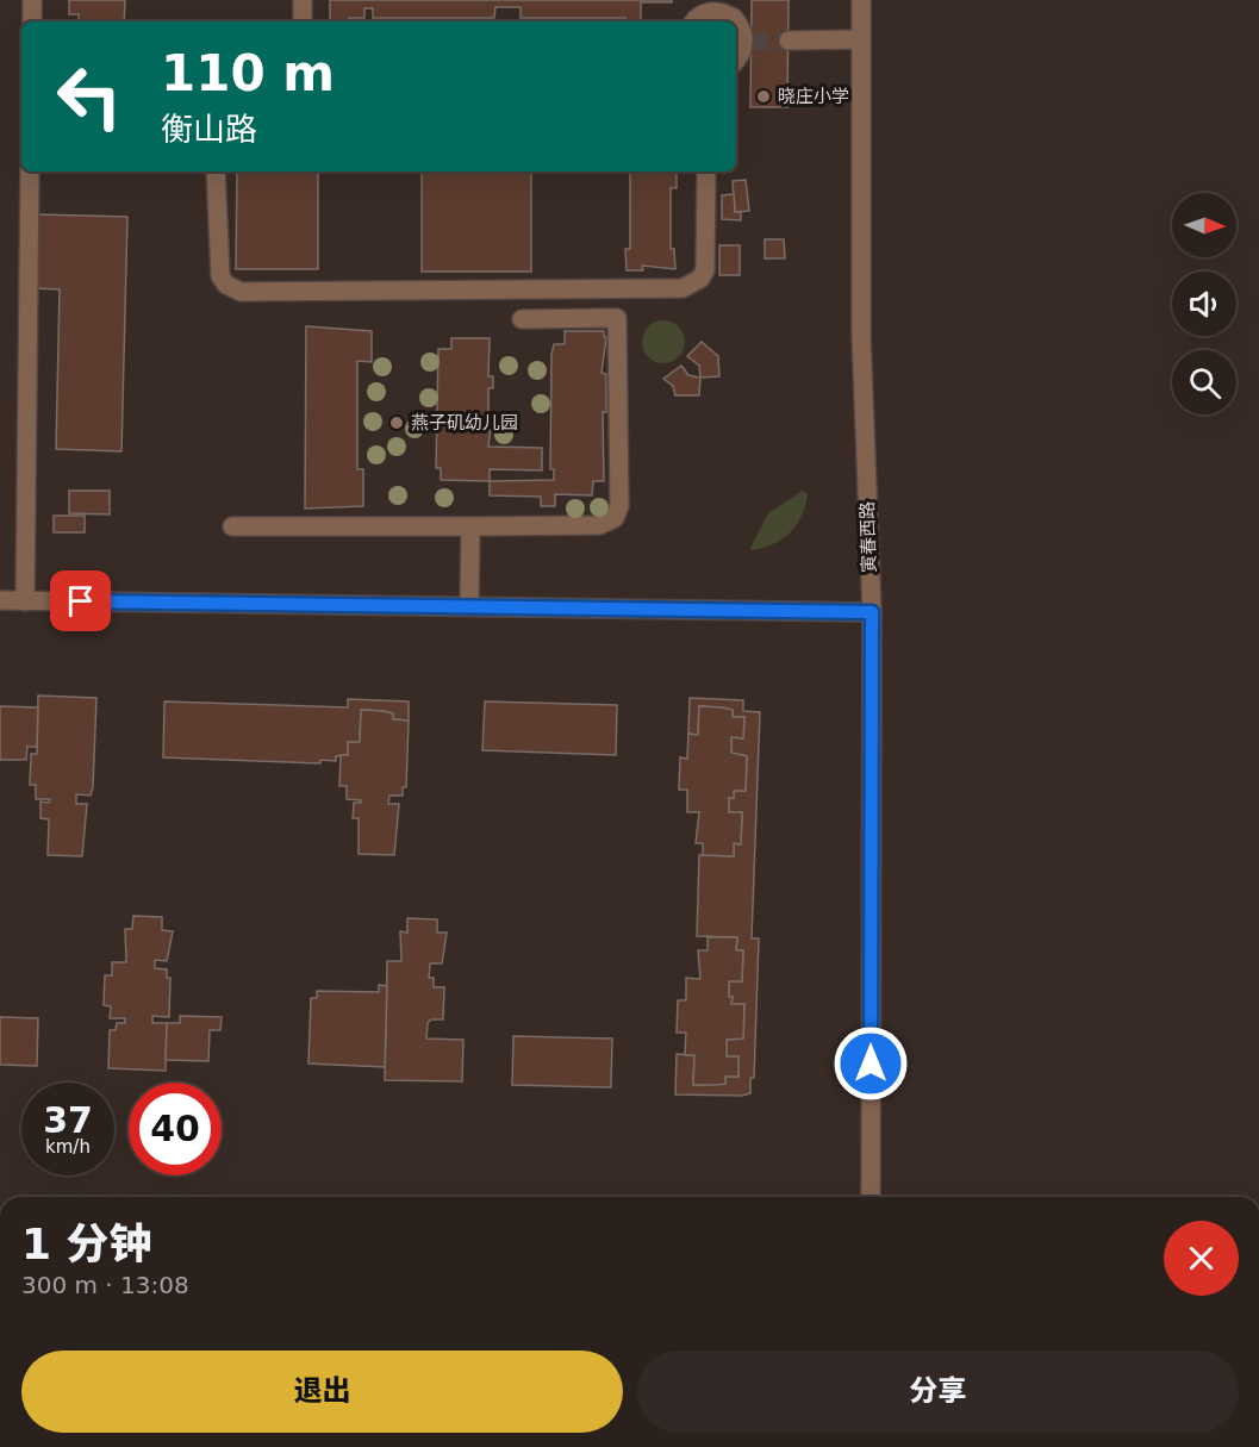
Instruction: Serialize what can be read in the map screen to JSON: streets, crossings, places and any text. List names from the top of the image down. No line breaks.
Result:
{"streets":{"street":["寅春西路"]},"places":["晓庄小学","燕子矶幼儿园"],"north":"right","page":{"turn":["110 m","衡山路"],"speed":"37 km/h","limit":"40","heading":["1 分钟","300 m · 13:08"],"buttons":["退出","分享"]}}
